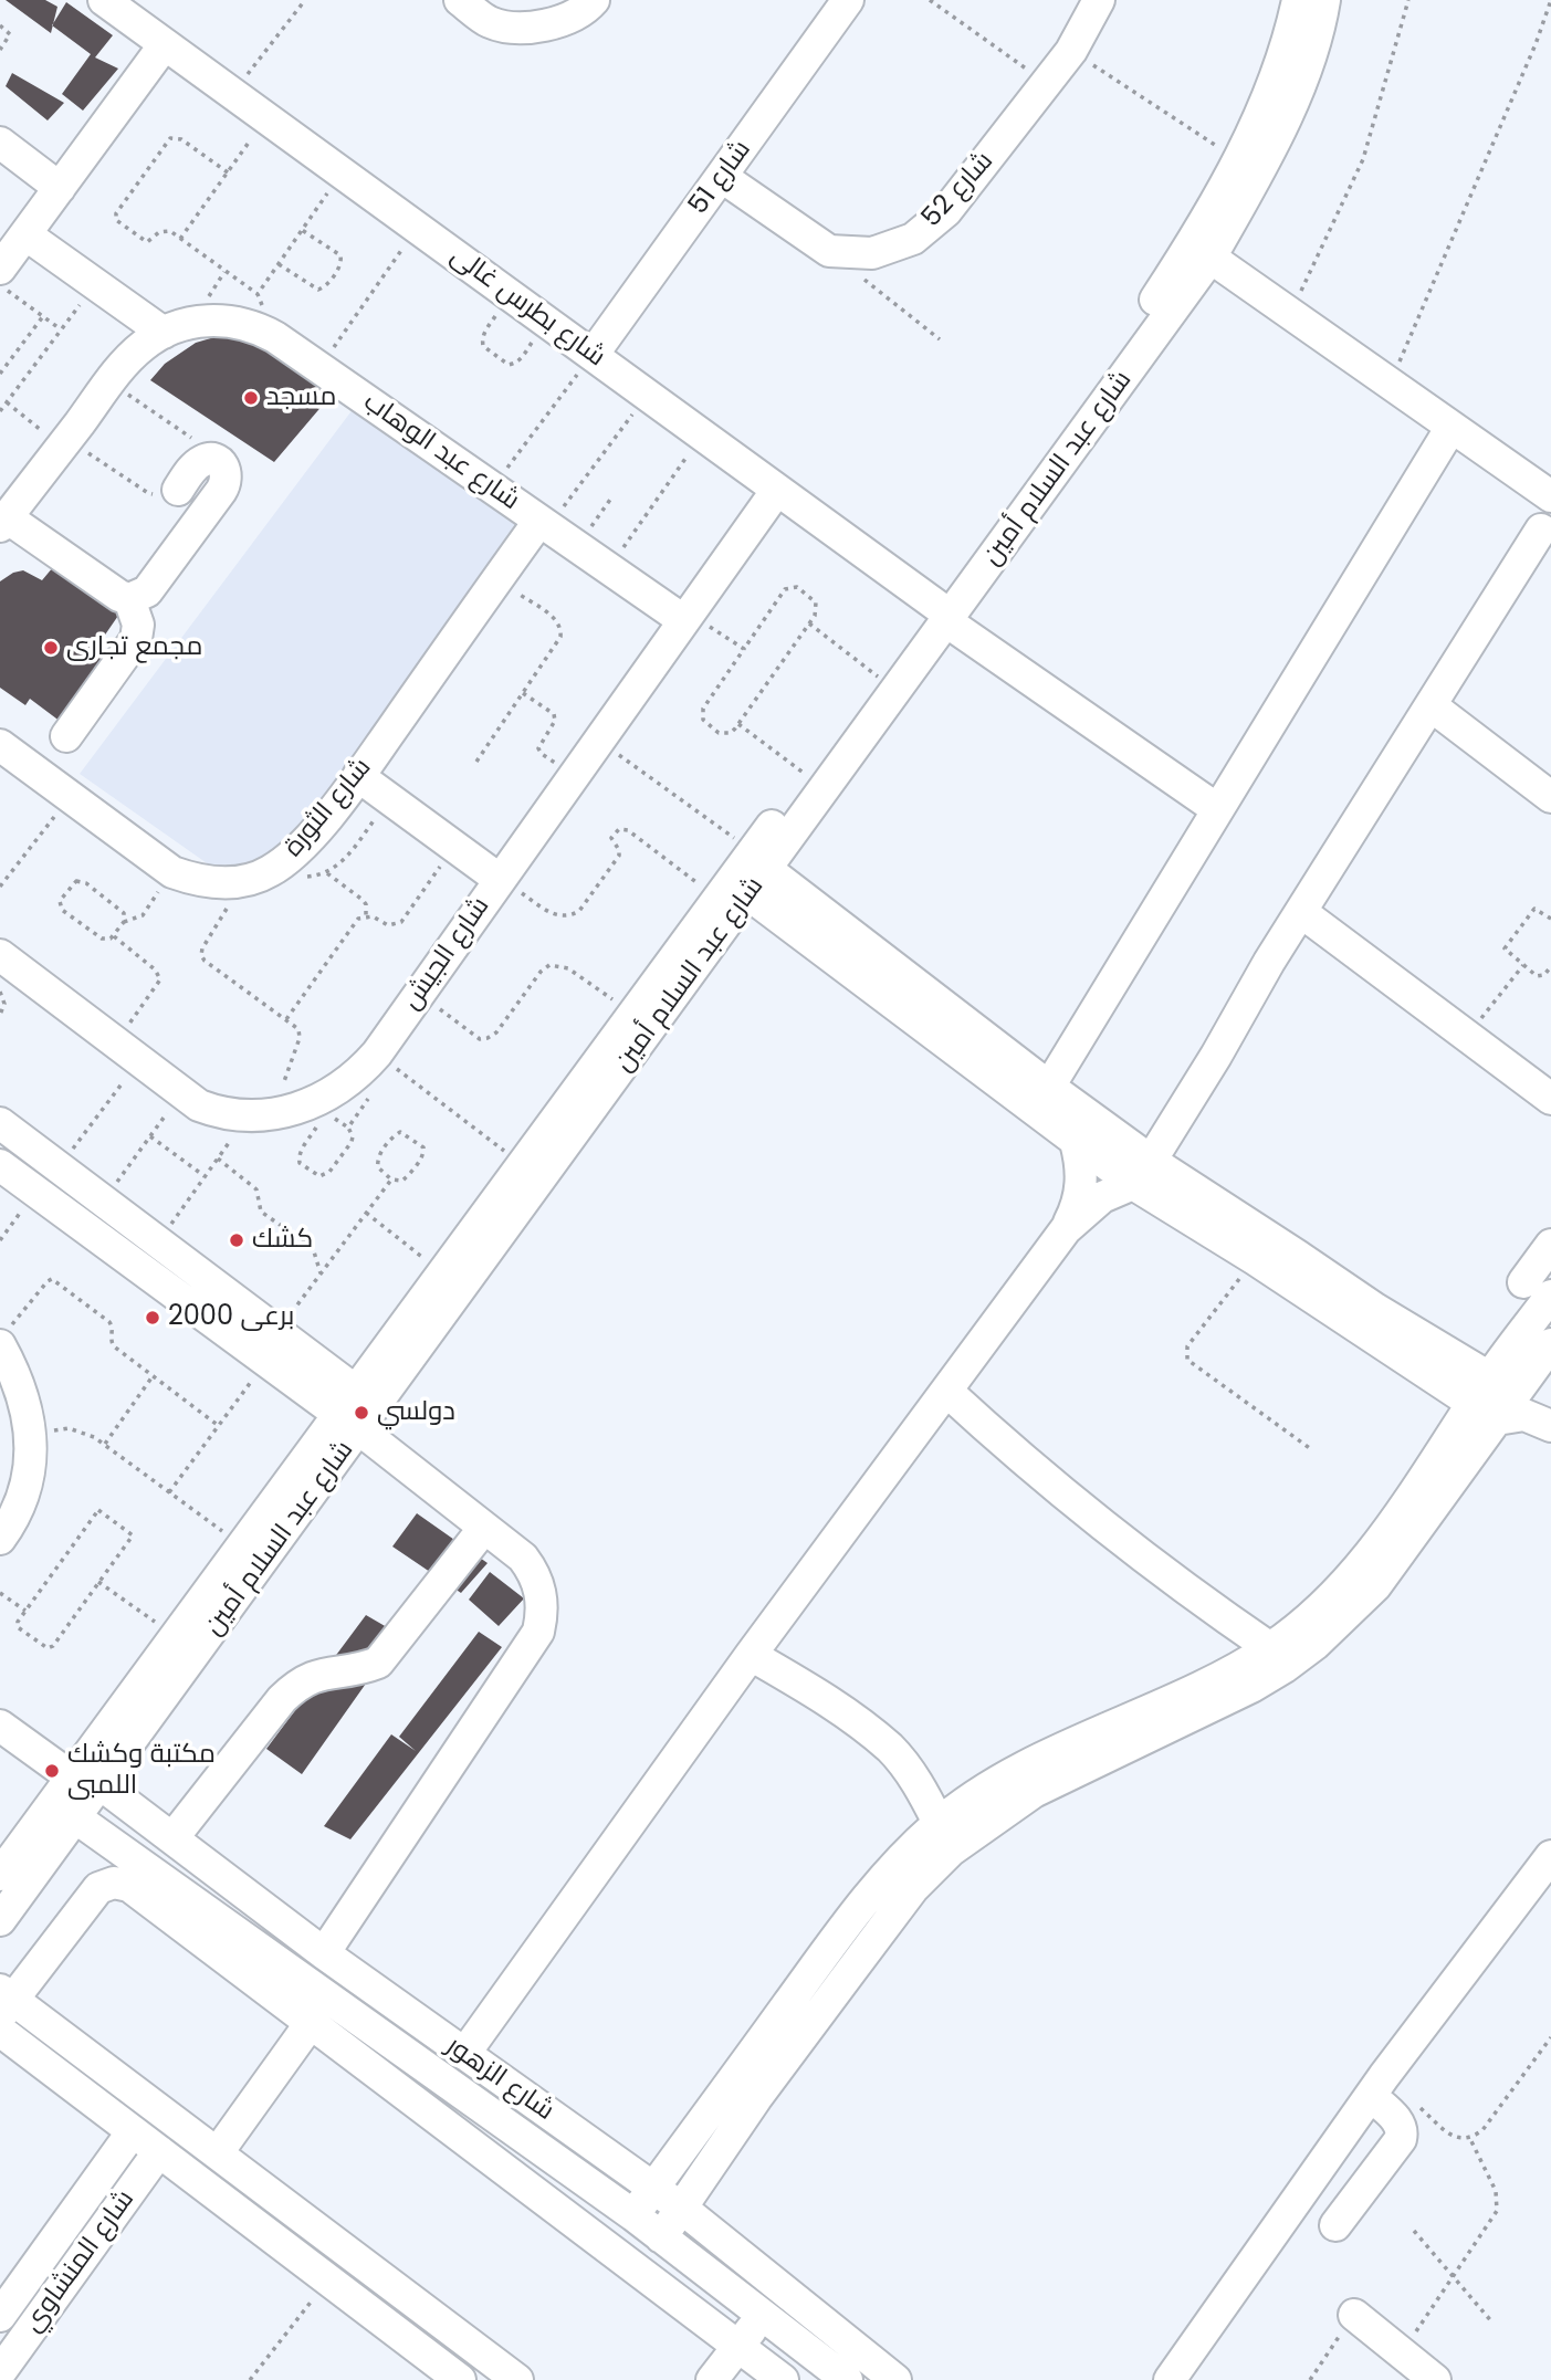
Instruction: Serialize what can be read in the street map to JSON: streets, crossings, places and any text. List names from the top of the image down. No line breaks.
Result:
{"streets":{"street":["شارع 51","شارع 52","شارع بطرس غالى","شارع عبد الوهاب","شارع عبد السلام أمين","شارع الثورة","شارع الجيش","شارع الزهور","شارع المنشاوي"]},"crossings":[["شارع 51","شارع 52"],["شارع 51","شارع بطرس غالى"],["شارع بطرس غالى","شارع عبد السلام أمين"],["شارع بطرس غالى","شارع الجيش"],["شارع عبد الوهاب","شارع الثورة"],["شارع عبد الوهاب","شارع الجيش"],["شارع عبد السلام أمين","شارع الزهور"]],"places":["مسجد","مجمع تجارى","كشك","برعى 2000","دولسي","مكتبة وكشك اللمبى"]}
